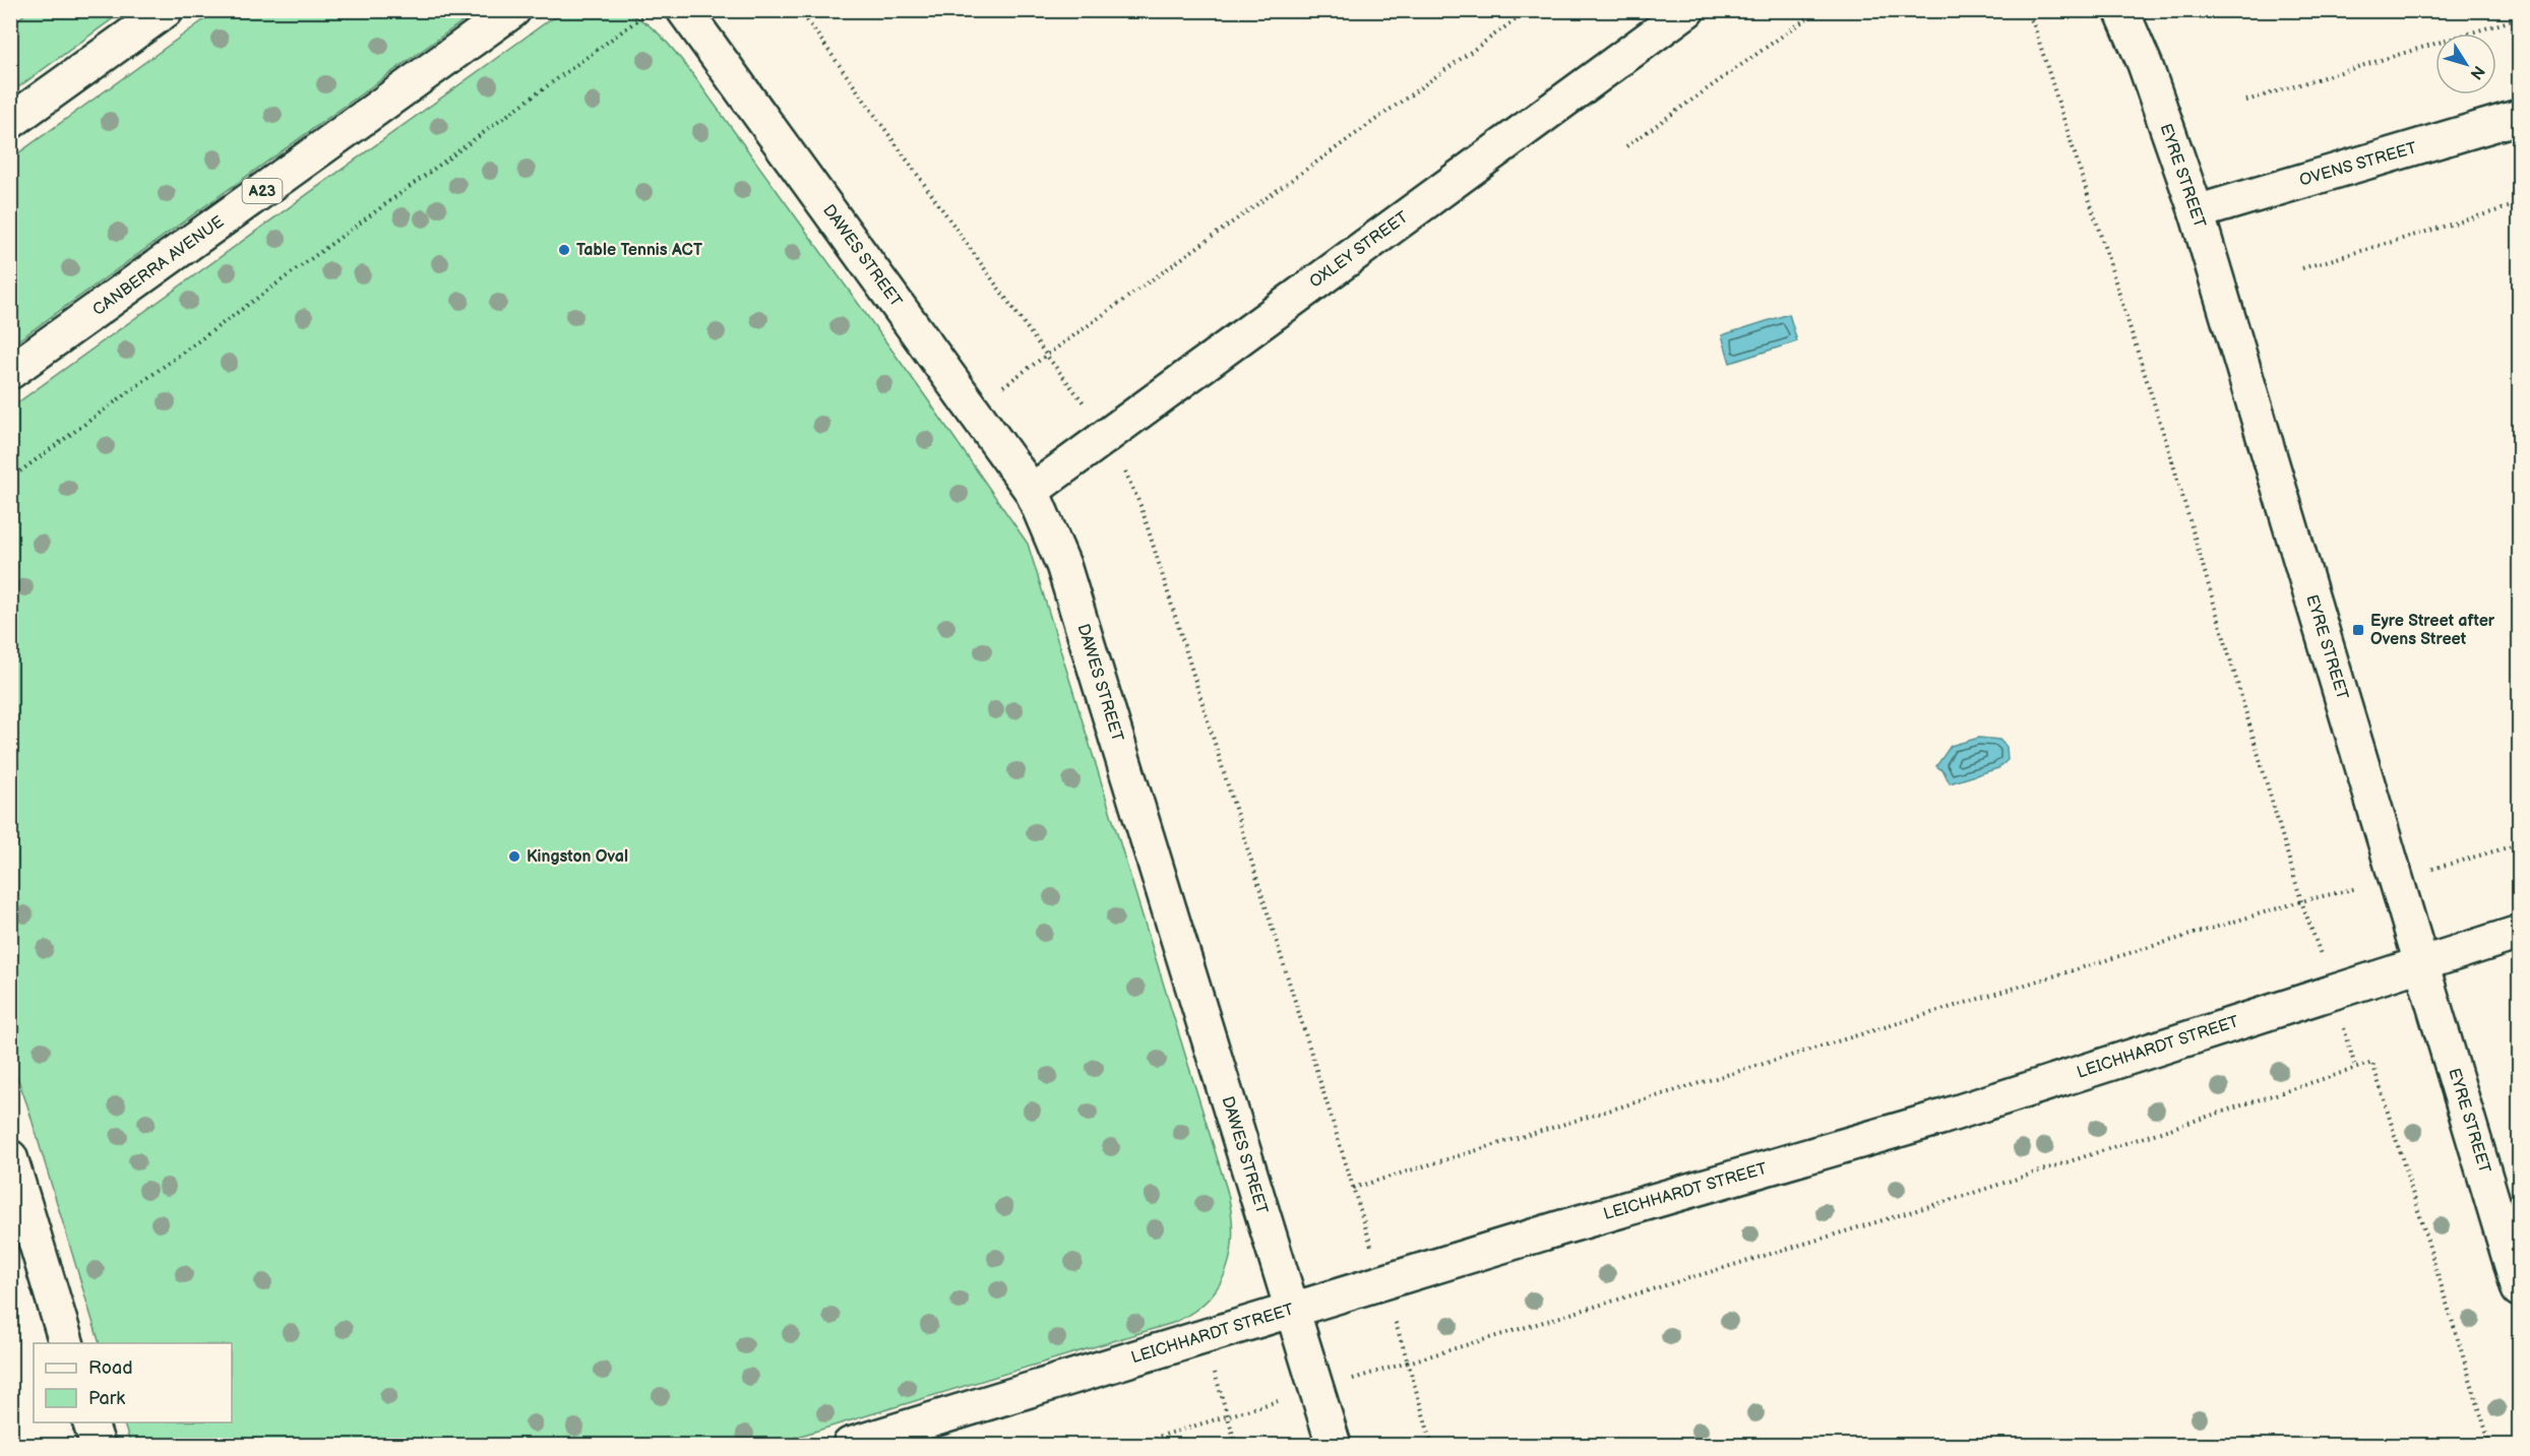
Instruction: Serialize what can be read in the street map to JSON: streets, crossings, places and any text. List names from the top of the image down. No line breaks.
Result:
{"streets":{"main road":["OVENS STREET","EYRE STREET","A23","OXLEY STREET","DAWES STREET","CANBERRA AVENUE","LEICHHARDT STREET"]},"crossings":[["OVENS STREET","EYRE STREET"],["EYRE STREET","LEICHHARDT STREET"],["OXLEY STREET","DAWES STREET"],["DAWES STREET","LEICHHARDT STREET"]],"places":{"other":["Table Tennis ACT","Kingston Oval"],"transit":["Eyre Street after Ovens Street"]},"legend":["Road","Park"],"north":"bottom right"}
